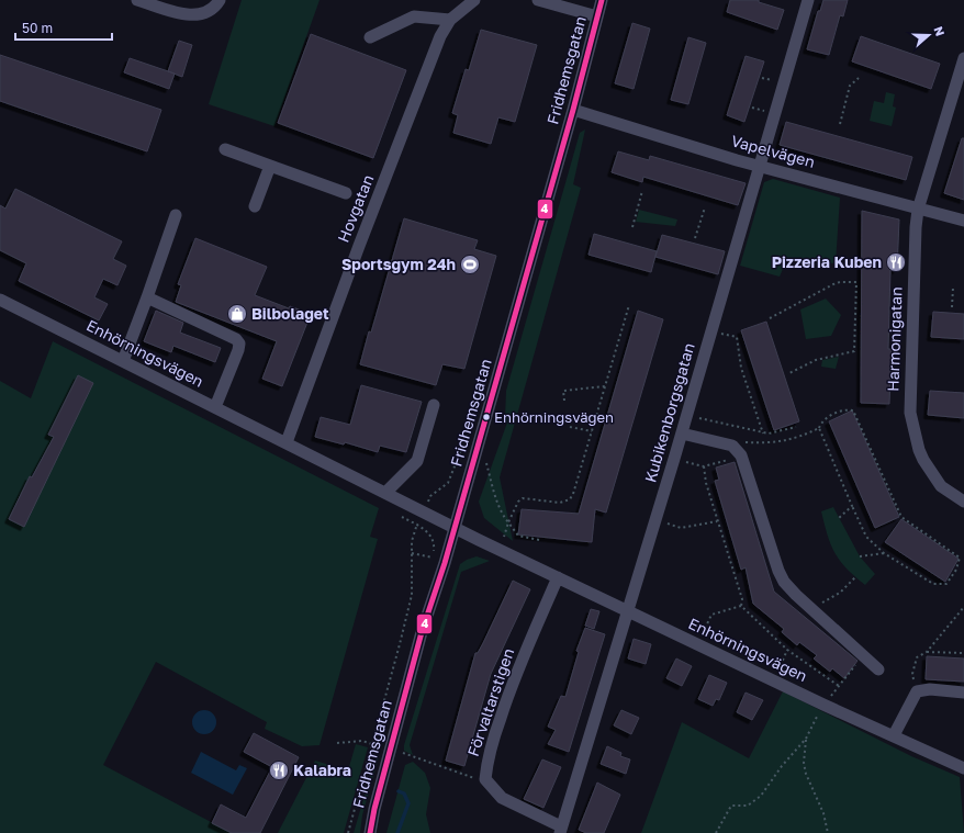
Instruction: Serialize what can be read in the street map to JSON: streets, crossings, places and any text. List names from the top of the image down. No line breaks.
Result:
{"streets":{"street":["Fridhemsgatan","Vapelvägen","Hovgatan","Harmonigatan","Enhörningsvägen","Kubikenborgsgatan","Förvaltarstigen"]},"crossings":[["Fridhemsgatan","Vapelvägen"],["Fridhemsgatan","Enhörningsvägen"],["Vapelvägen","Harmonigatan"],["Vapelvägen","Kubikenborgsgatan"],["Hovgatan","Enhörningsvägen"],["Enhörningsvägen","Kubikenborgsgatan"],["Enhörningsvägen","Förvaltarstigen"],["Kubikenborgsgatan","Förvaltarstigen"]],"places":{"restaurant":["Pizzeria Kuben","Kalabra"],"sports":["Sportsgym 24h"],"shop":["Bilbolaget"],"other":["Enhörningsvägen"]},"lines":["transit line 4"],"scale_bar":"50 m","north":"right"}
